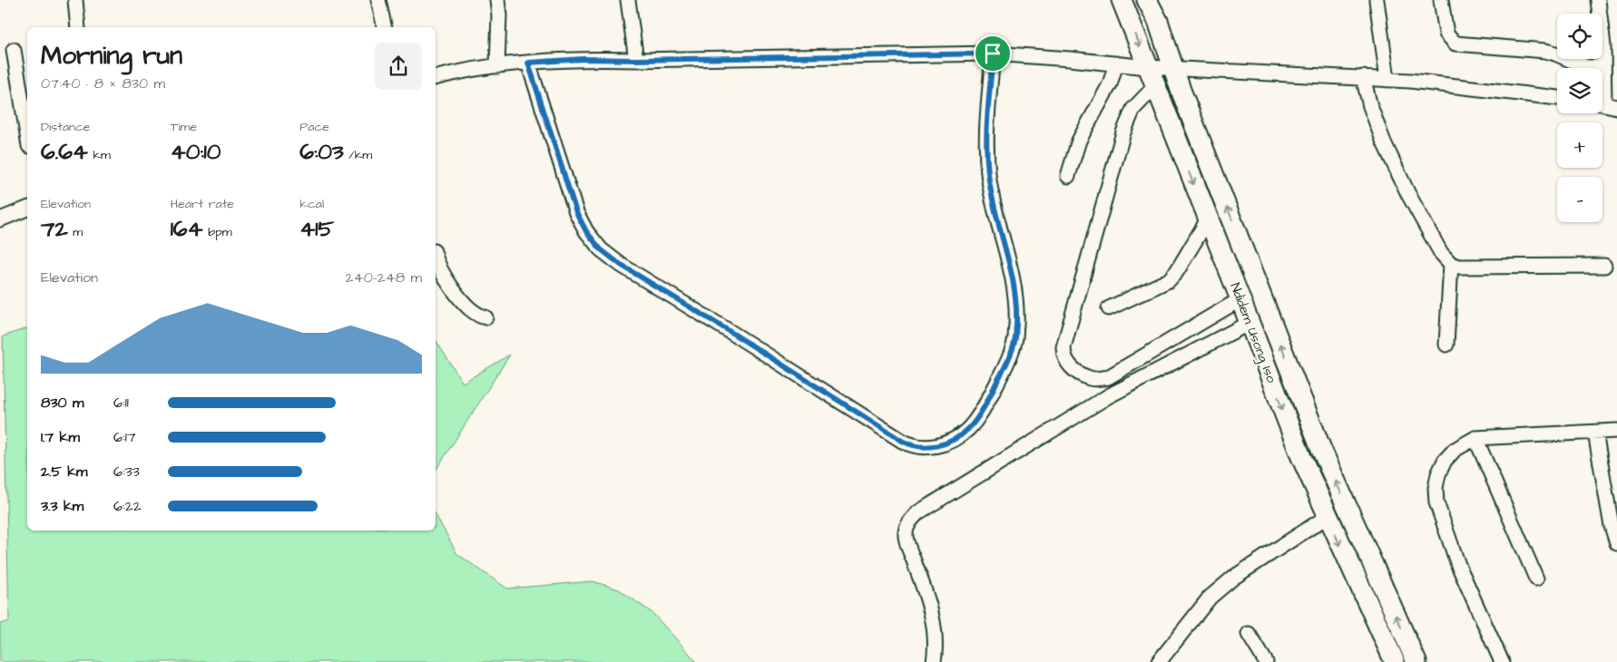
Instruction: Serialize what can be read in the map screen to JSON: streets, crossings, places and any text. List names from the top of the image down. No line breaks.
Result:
{"streets":{"highway":["Ndidem Usong Iso"]},"page":{"map_buttons":["+","−"],"heading":["Morning run","07:40 · 8 × 830 m"],"stats":[["Distance","6.64 km"],["Time","40:10"],["Pace","6:03 /km"],["Elevation","72 m"],["Heart rate","164 bpm"],["kcal","415"]],"chart":["Elevation","240–248 m"],"list":[{"name":"830 m","note":"6:11"},{"name":"1.7 km","note":"6:17"},{"name":"2.5 km","note":"6:33"},{"name":"3.3 km","note":"6:22"}]}}
